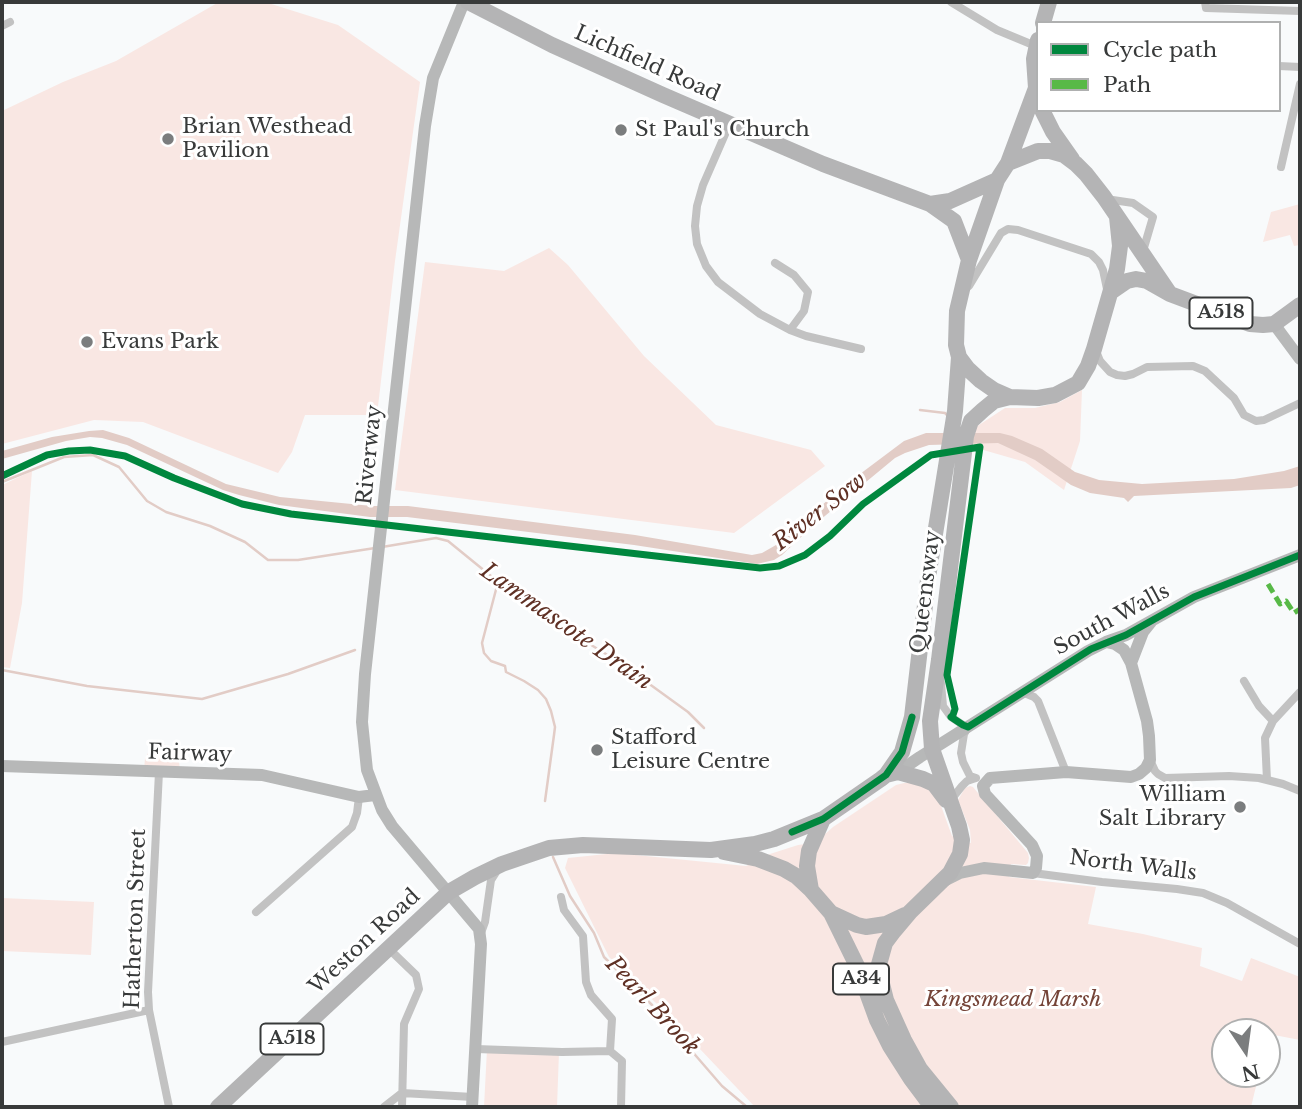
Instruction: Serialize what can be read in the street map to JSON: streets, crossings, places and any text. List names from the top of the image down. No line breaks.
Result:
{"streets":{"highway":["Lichfield Road","A518","Queensway","Weston Road","A34"],"street":["Riverway","South Walls","Fairway","North Walls","Hatherton Street"]},"crossings":[["Lichfield Road","Riverway"],["A518","Queensway"],["Riverway","Fairway"],["Riverway","Weston Road"],["Queensway","South Walls"],["Queensway","North Walls"],["Queensway","Weston Road"],["South Walls","North Walls"],["Fairway","Hatherton Street"]],"water":["River Sow","Lammascote Drain","Pearl Brook"],"parks":["Kingsmead Marsh"],"places":["St Paul's Church","Brian Westhead Pavilion","Evans Park","Stafford Leisure Centre","William Salt Library"],"legend":["Cycle path","Path"],"north":"bottom"}
